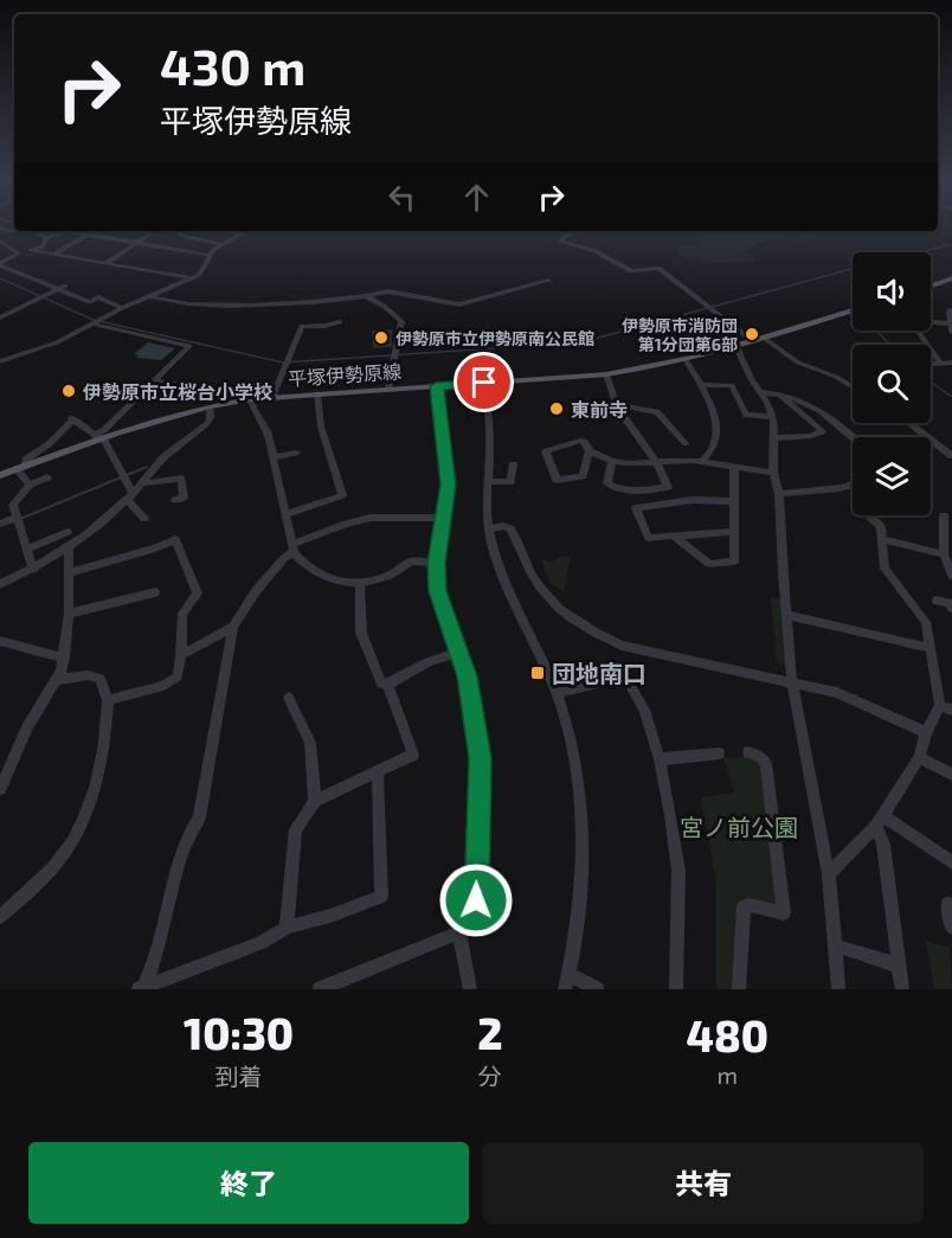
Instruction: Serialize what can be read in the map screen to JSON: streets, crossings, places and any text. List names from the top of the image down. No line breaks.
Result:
{"streets":{"main road":["平塚伊勢原線"]},"parks":["宮ノ前公園"],"places":{"other":["伊勢原市消防団 第1分団第6部","伊勢原市立伊勢原南公民館","伊勢原市立桜台小学校","東前寺"],"transit":["団地南口"]},"page":{"turn":["430 m","平塚伊勢原線"],"eta":["10:30","到着","2","分","480","m"],"buttons":["終了","共有"]}}
